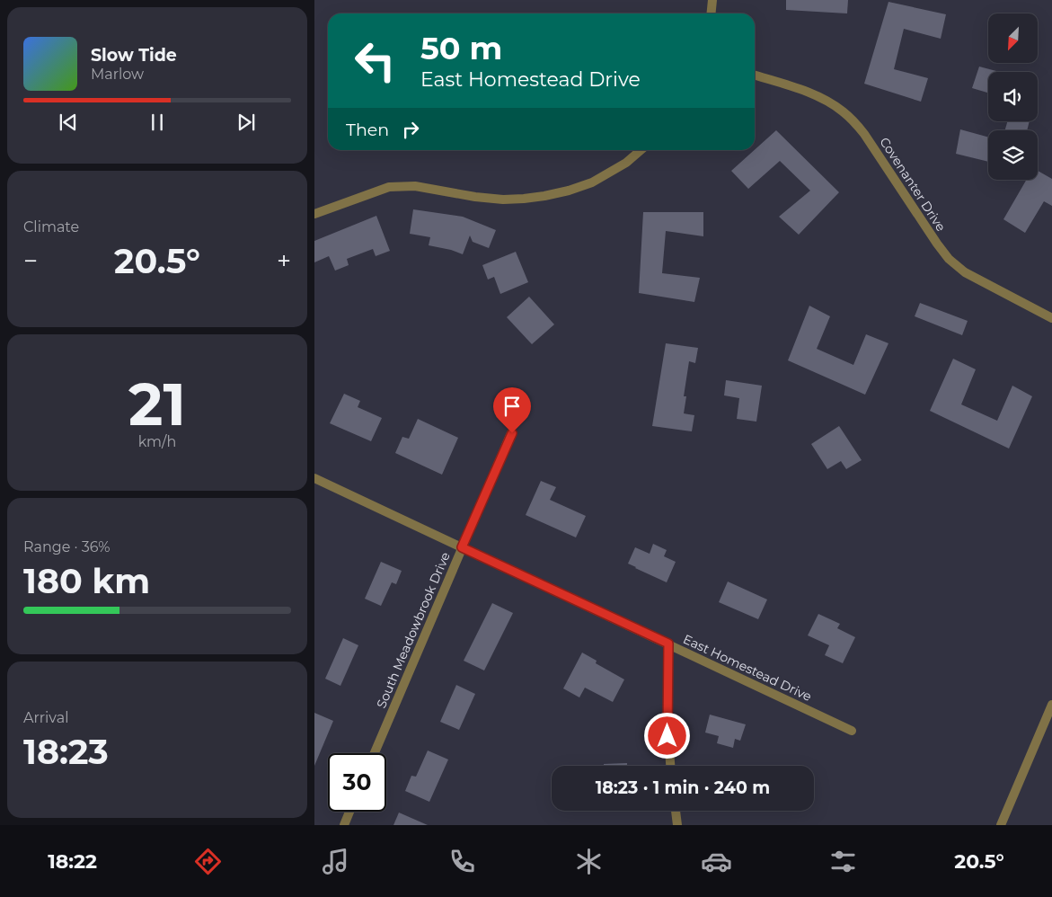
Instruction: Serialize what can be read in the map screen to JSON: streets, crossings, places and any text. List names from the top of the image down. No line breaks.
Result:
{"streets":{"street":["Covenanter Drive","South Meadowbrook Drive","East Homestead Drive"]},"crossings":[["South Meadowbrook Drive","East Homestead Drive"]],"north":"bottom left","page":{"turn":["50 m","East Homestead Drive"],"song":["Slow Tide","Marlow"],"then":"Then","tile":["Climate",["21","km/h"],["Range · 36%","180 km"],["Arrival","18:23"]],"heat":["−","20.5°","+"],"limit":"30","trip":"18:23 · 1 min · 240 m","tabs":["18:22","20.5°"]}}
